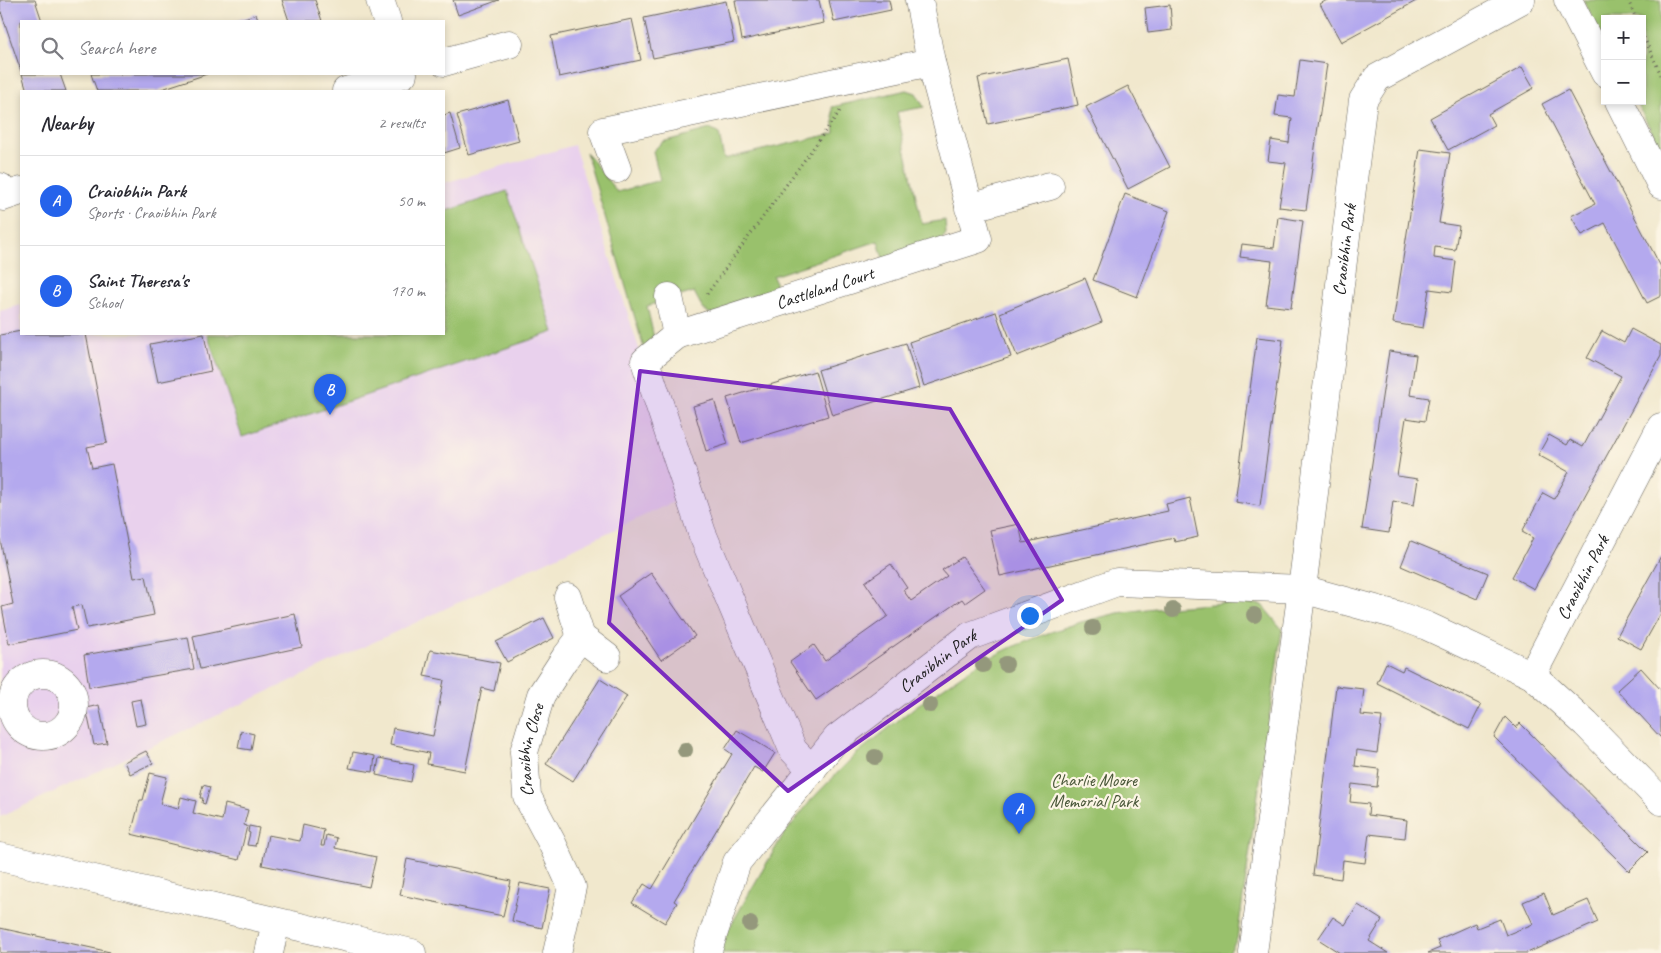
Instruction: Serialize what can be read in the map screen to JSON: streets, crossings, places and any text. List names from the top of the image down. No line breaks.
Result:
{"streets":{"street":["Craoibhin Park","Castleland Court","Craoibhin Close"]},"parks":["Charlie Moore Memorial Park"],"page":{"map_buttons":["+","−"],"search":"Search here","heading":["Nearby","2 results"],"list":[{"mark":"A","name":"Craiobhin Park","note":"Sports · Craoibhin Park","value":"50 m"},{"mark":"B","name":"Saint Theresa's","note":"School","value":"170 m"}],"pins":["B","A"]}}
